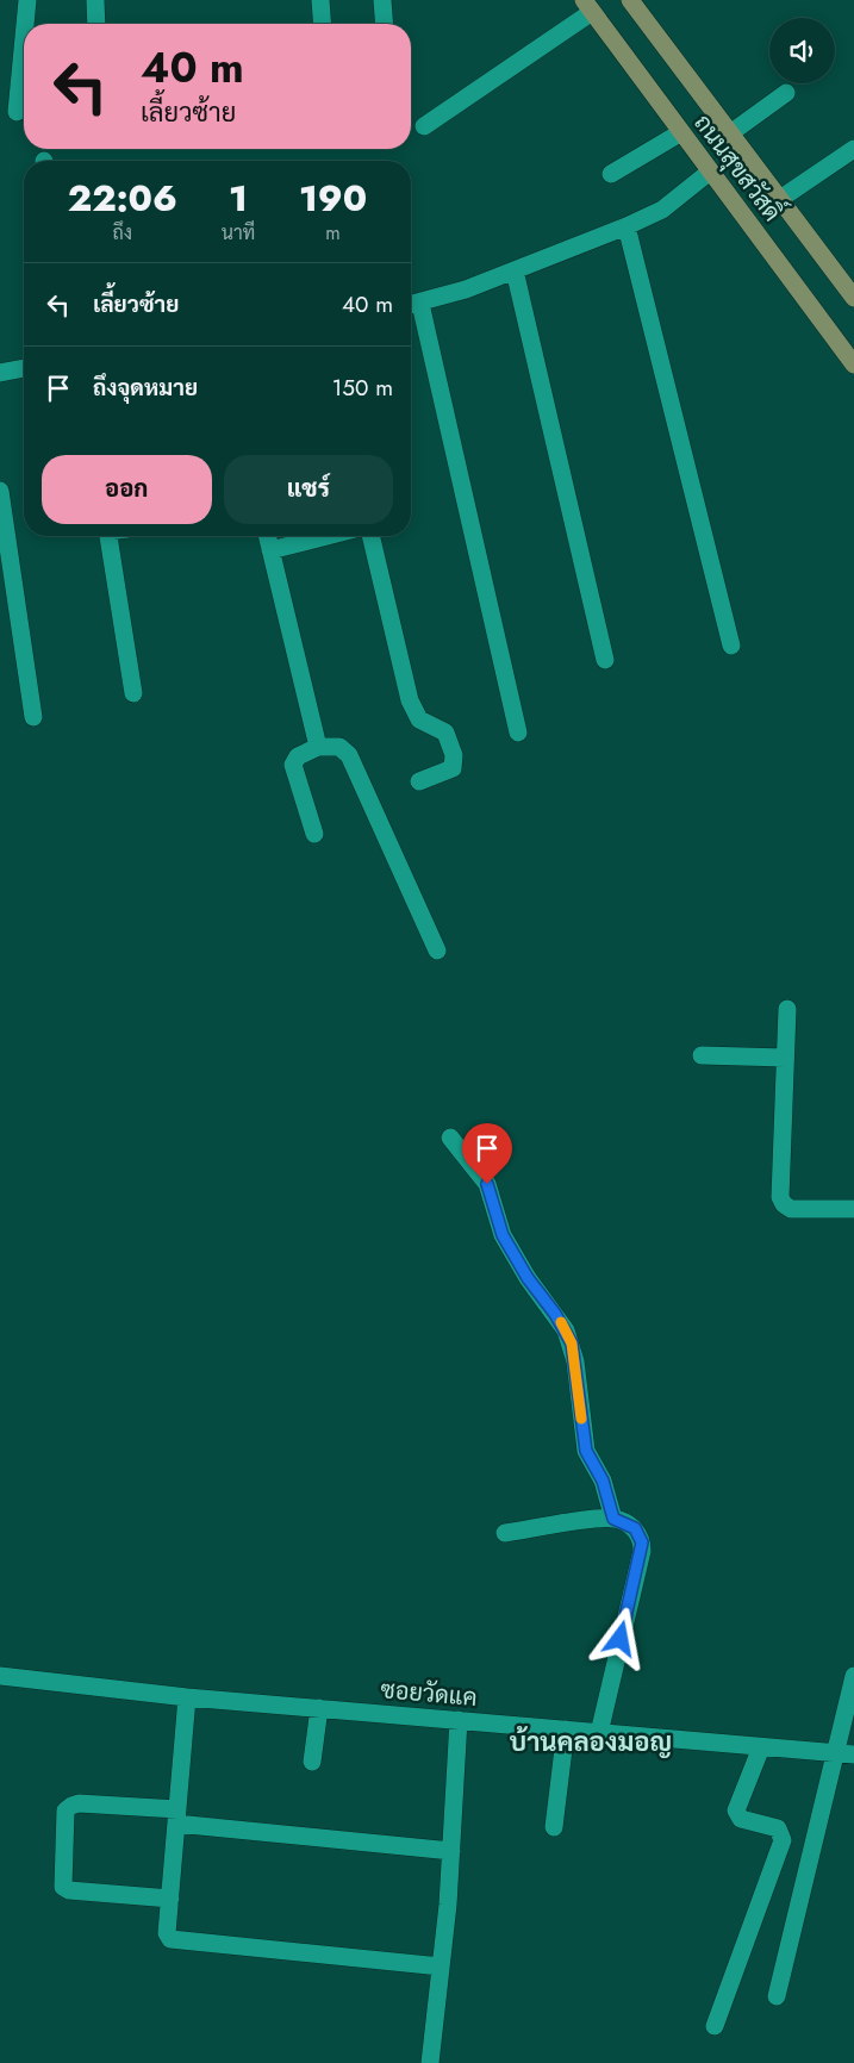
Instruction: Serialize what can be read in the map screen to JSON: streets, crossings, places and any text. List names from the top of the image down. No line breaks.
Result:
{"streets":{"main road":["ถนนสุขสวัสดิ์"],"street":["ซอยวัดแค"]},"districts":["บ้านคลองมอญ"],"page":{"turn":["40 m","เลี้ยวซ้าย"],"eta":["22:06","ถึง","1","นาที","190","m"],"list":[{"name":"เลี้ยวซ้าย","value":"40 m"},{"name":"ถึงจุดหมาย","value":"150 m"}],"buttons":["ออก","แชร์"]}}
